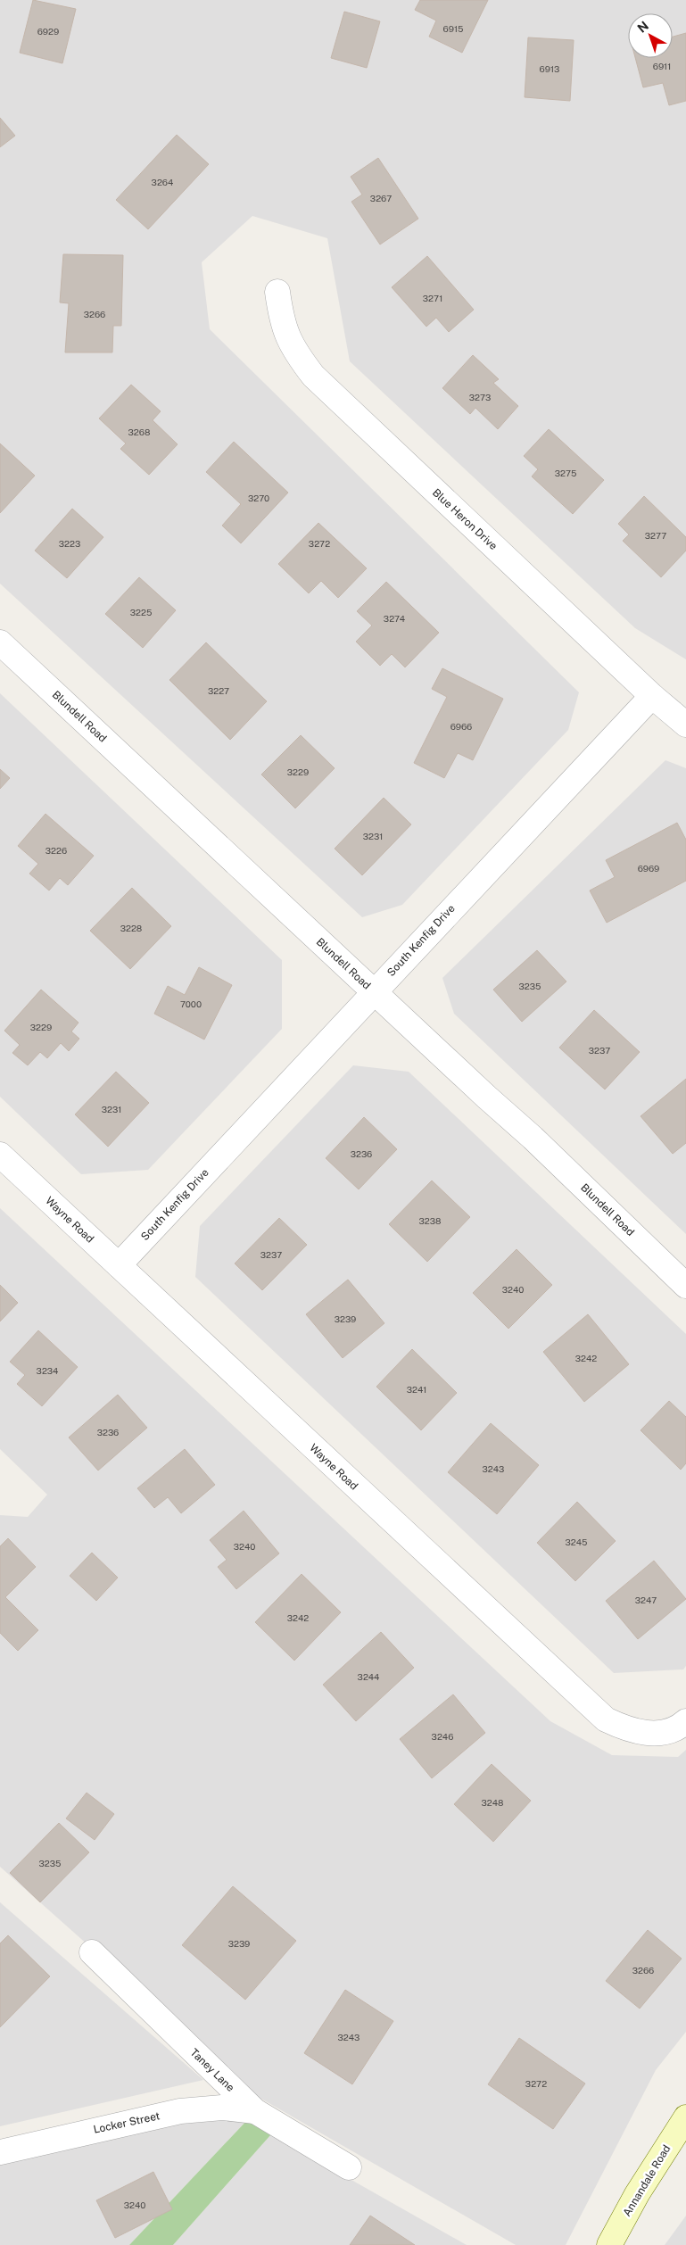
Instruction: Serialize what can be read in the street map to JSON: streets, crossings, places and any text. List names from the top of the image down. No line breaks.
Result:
{"streets":{"main road":["Annandale Road"],"street":["Blue Heron Drive","Blundell Road","South Kenfig Drive","Wayne Road","Taney Lane","Locker Street"]},"crossings":[["Blue Heron Drive","South Kenfig Drive"],["Blundell Road","South Kenfig Drive"],["South Kenfig Drive","Wayne Road"],["Taney Lane","Locker Street"]],"house_numbers":["6915","6929","6911","6913","3264","3267","3271","3266","3273","3268","3275","3270","3277","3223","3272","3225","3274","3227","6966","3229","3231","3226","6969","3228","3235","7000","3229","3237","3231","3236","3238","3237","3240","3239","3242","3234","3241","3236","3243","3245","3240","3247","3242","3244","3246","3248","3235","3239","3266","3243","3272","3240"],"north":"top left"}
